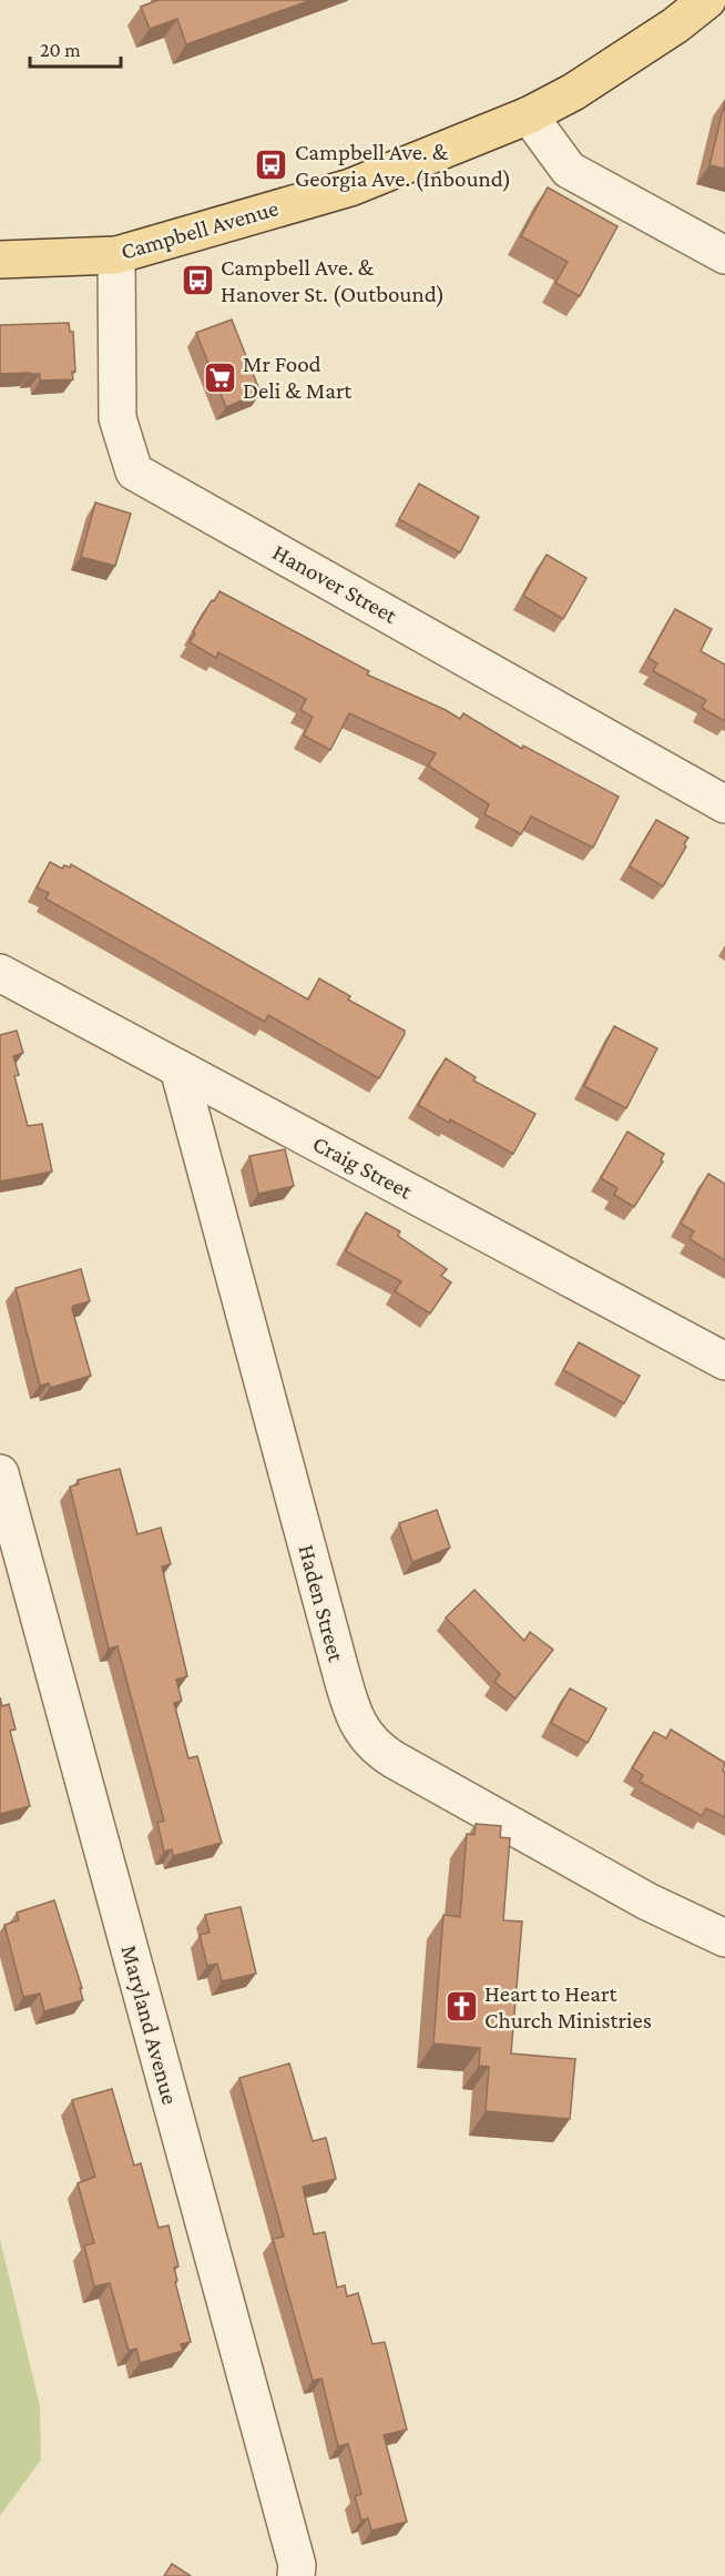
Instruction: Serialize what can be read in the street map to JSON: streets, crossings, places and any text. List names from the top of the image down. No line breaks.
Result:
{"streets":{"main road":["Campbell Avenue"],"street":["Hanover Street","Craig Street","Haden Street","Maryland Avenue"]},"crossings":[["Campbell Avenue","Hanover Street"],["Craig Street","Haden Street"]],"places":{"bus stop":["Campbell Ave. & Georgia Ave. (Inbound)","Campbell Ave. & Hanover St. (Outbound)"],"supermarket":["Mr Food Deli & Mart"],"church":["Heart to Heart Church Ministries"]},"scale_bar":"20 m"}
